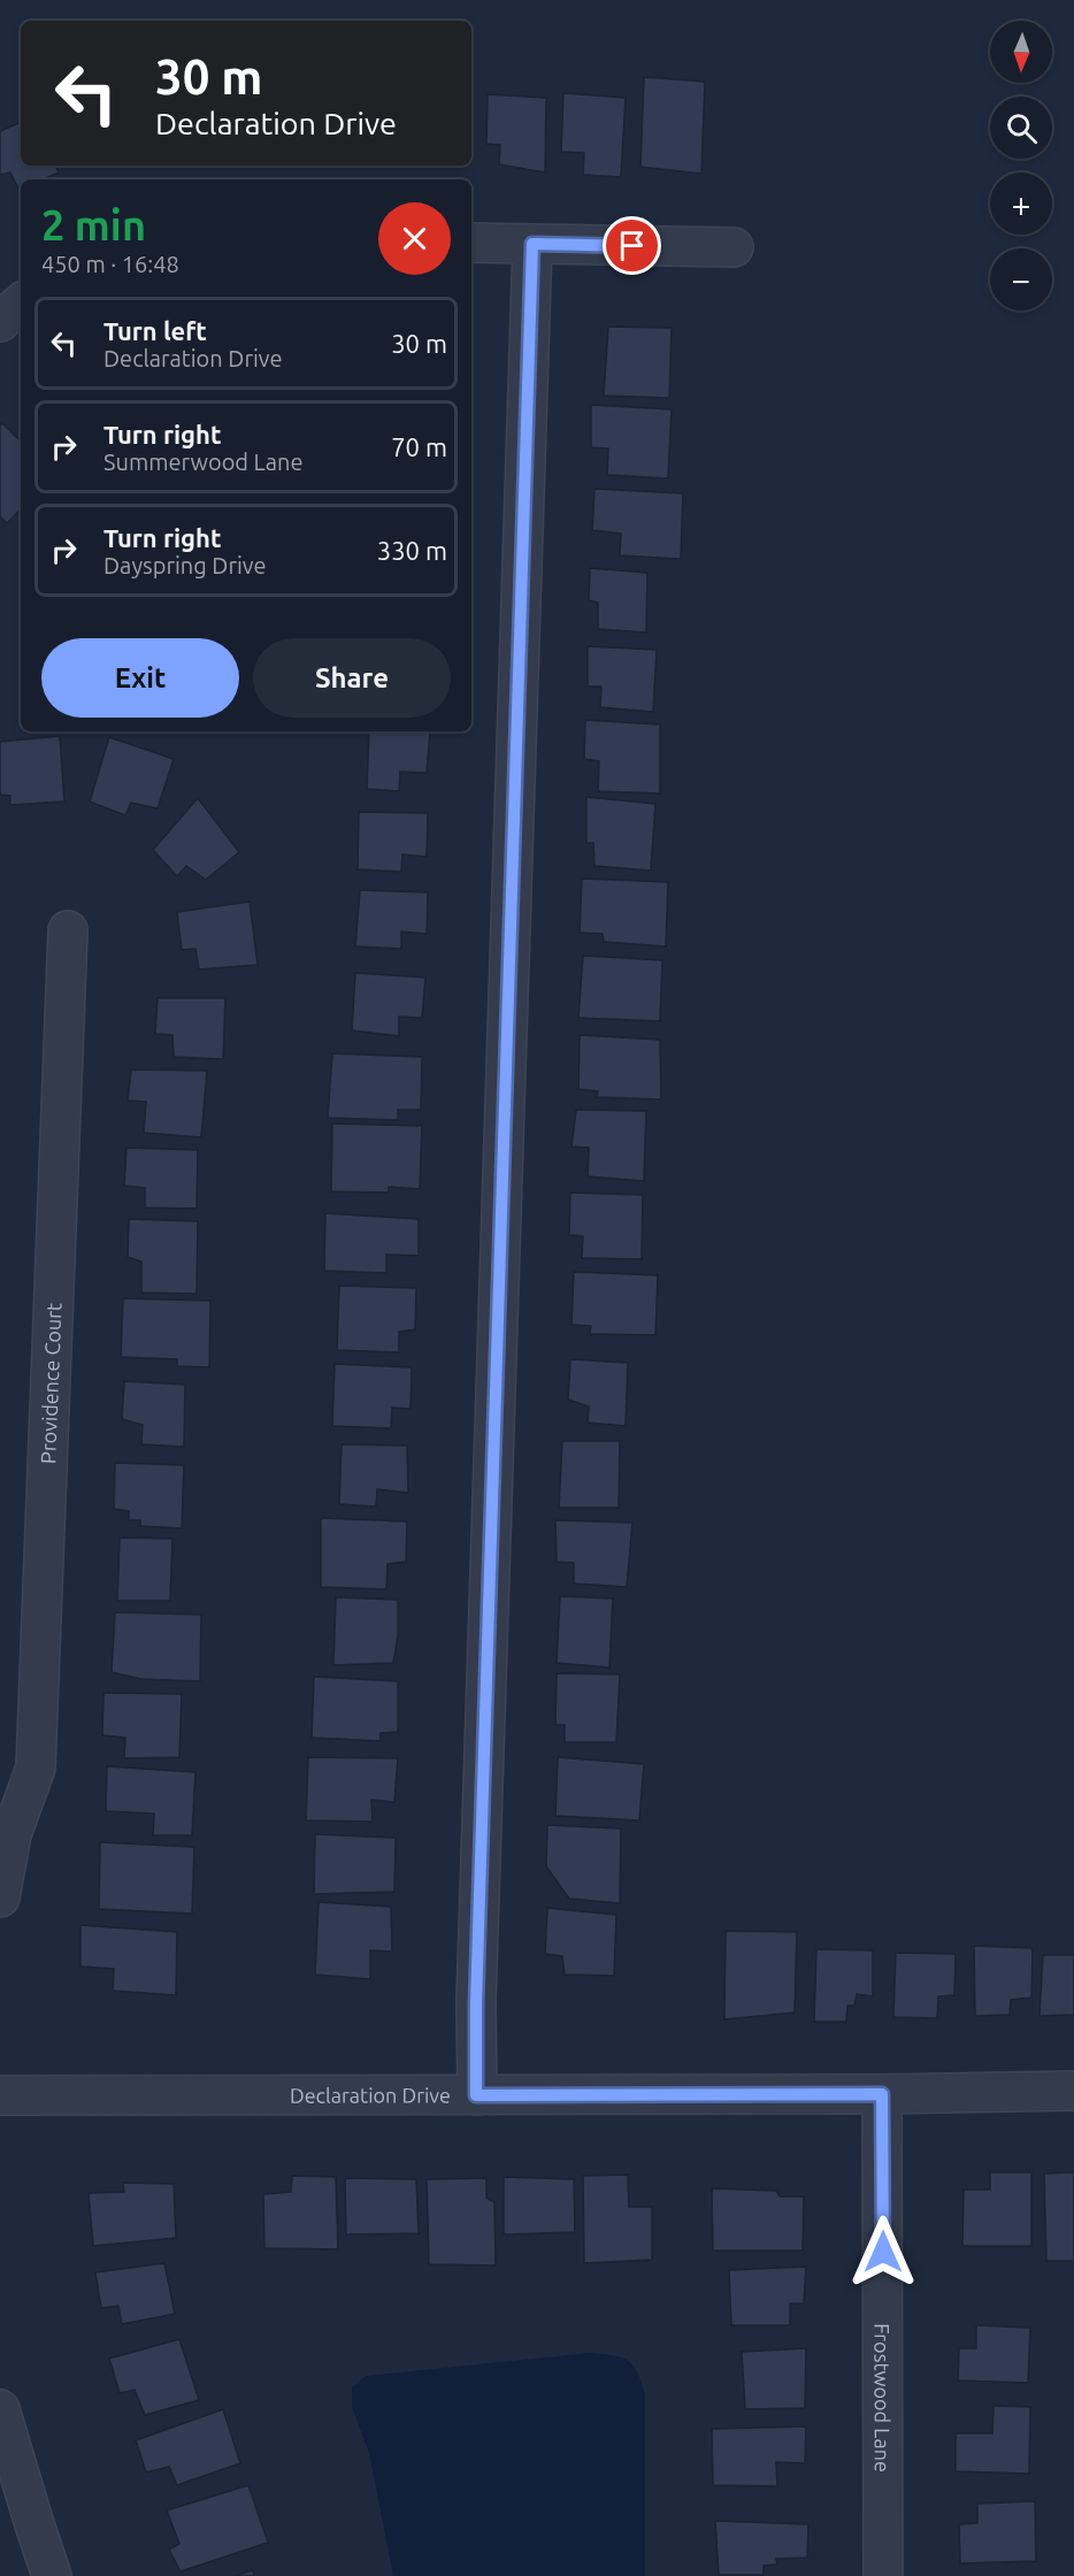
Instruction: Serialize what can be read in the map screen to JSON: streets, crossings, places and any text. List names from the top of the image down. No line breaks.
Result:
{"streets":{"street":["Providence Court","Declaration Drive","Frostwood Lane"]},"crossings":[["Declaration Drive","Frostwood Lane"]],"north":"bottom","page":{"map_buttons":["+","−"],"turn":["30 m","Declaration Drive"],"heading":["2 min","450 m · 16:48"],"list":[{"name":"Turn left","note":"Declaration Drive","value":"30 m"},{"name":"Turn right","note":"Summerwood Lane","value":"70 m"},{"name":"Turn right","note":"Dayspring Drive","value":"330 m"}],"buttons":["Exit","Share"]}}
